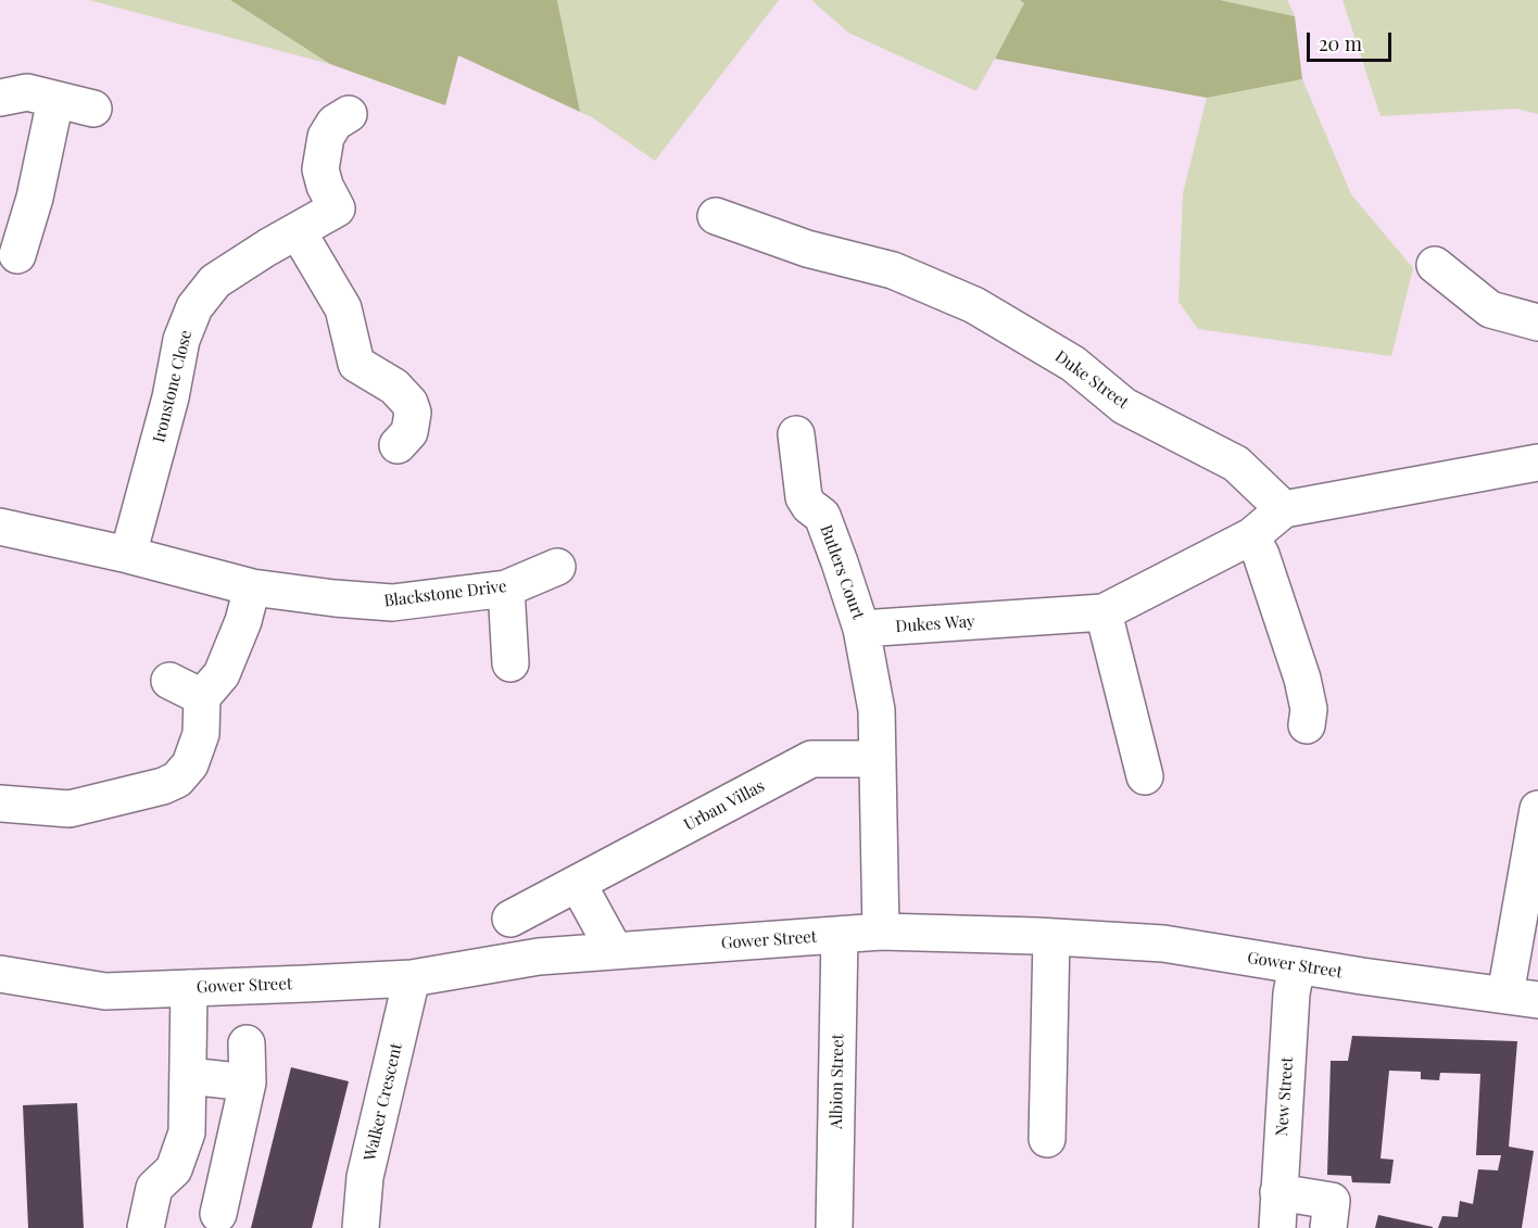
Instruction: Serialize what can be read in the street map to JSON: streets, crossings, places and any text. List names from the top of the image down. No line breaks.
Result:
{"streets":{"street":["Duke Street","Ironstone Close","Butlers Court","Blackstone Drive","Dukes Way","Urban Villas","Gower Street","Albion Street","New Street","Walker Crescent"]},"crossings":[["Duke Street","Dukes Way"],["Ironstone Close","Blackstone Drive"],["Butlers Court","Dukes Way"],["Gower Street","Albion Street"],["Gower Street","New Street"],["Gower Street","Walker Crescent"]],"scale_bar":"20 m"}
